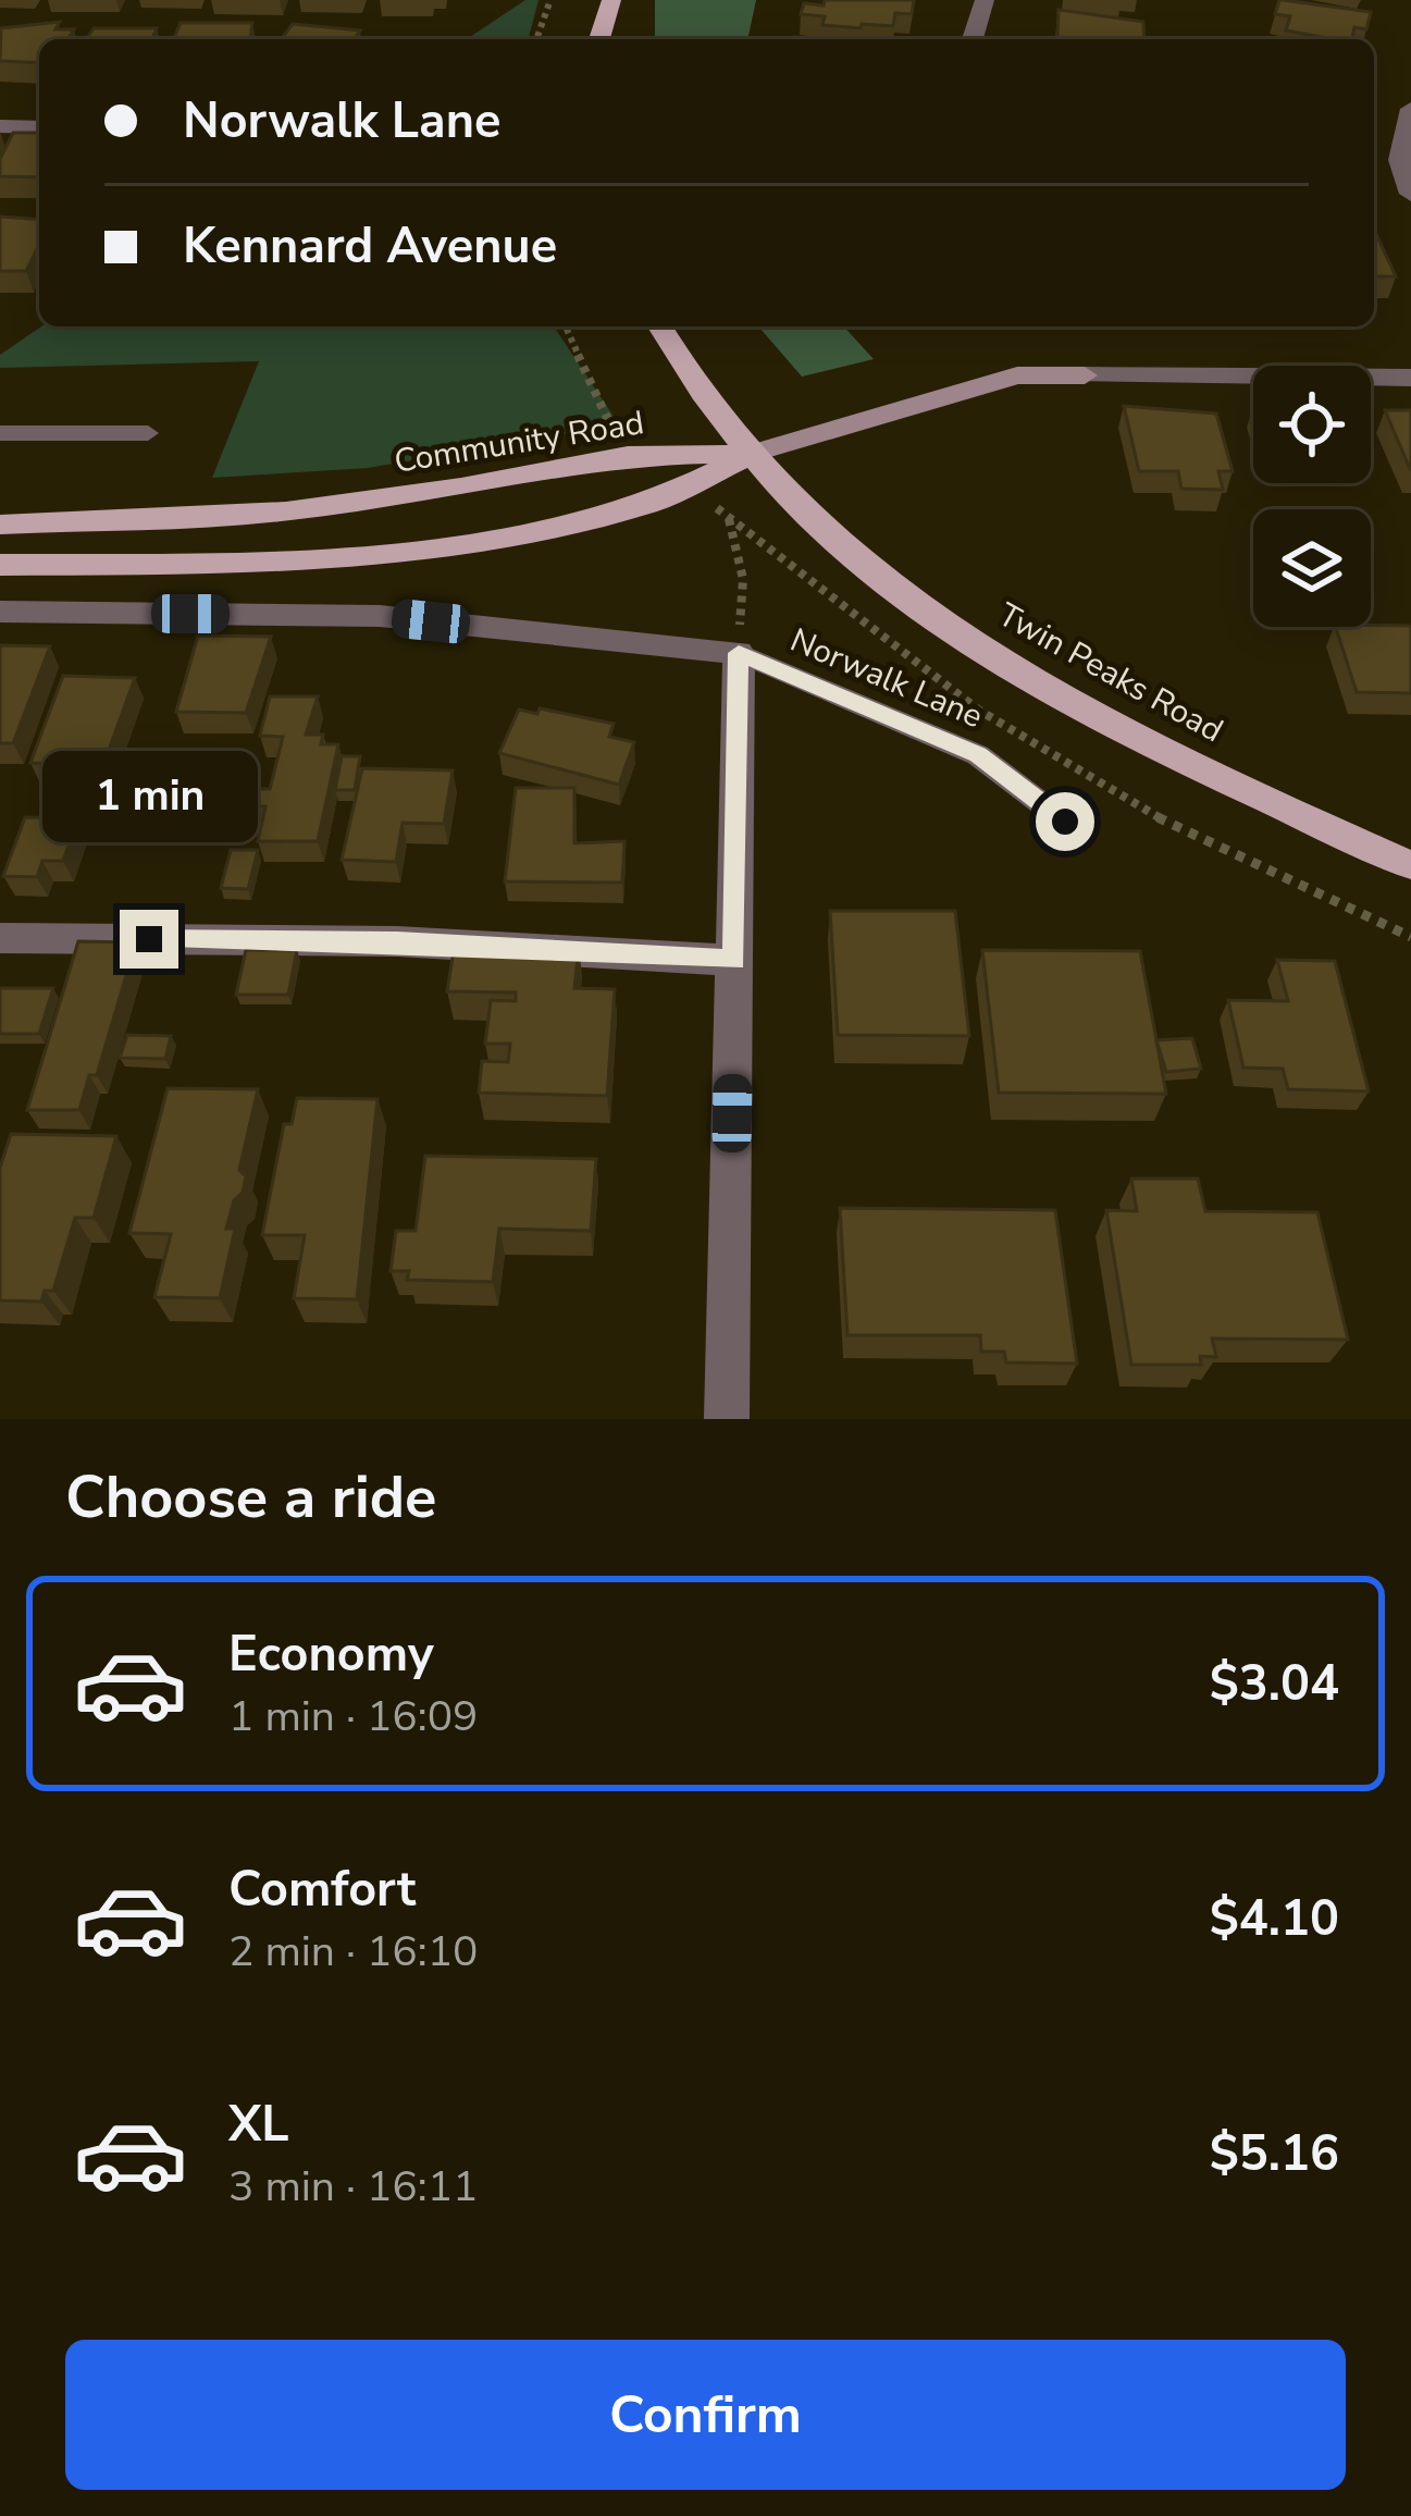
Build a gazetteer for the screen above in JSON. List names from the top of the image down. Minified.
{"streets":{"main road":["Community Road","Twin Peaks Road"],"lane":["Norwalk Lane"]},"crossings":[["Community Road","Twin Peaks Road"]],"page":{"banner":["Norwalk Lane","Kennard Avenue"],"bubble":"1 min","heading":"Choose a ride","list":[{"name":"Economy","note":"1 min · 16:09","value":"$3.04"},{"name":"Comfort","note":"2 min · 16:10","value":"$4.10"},{"name":"XL","note":"3 min · 16:11","value":"$5.16"}],"buttons":"Confirm"}}
